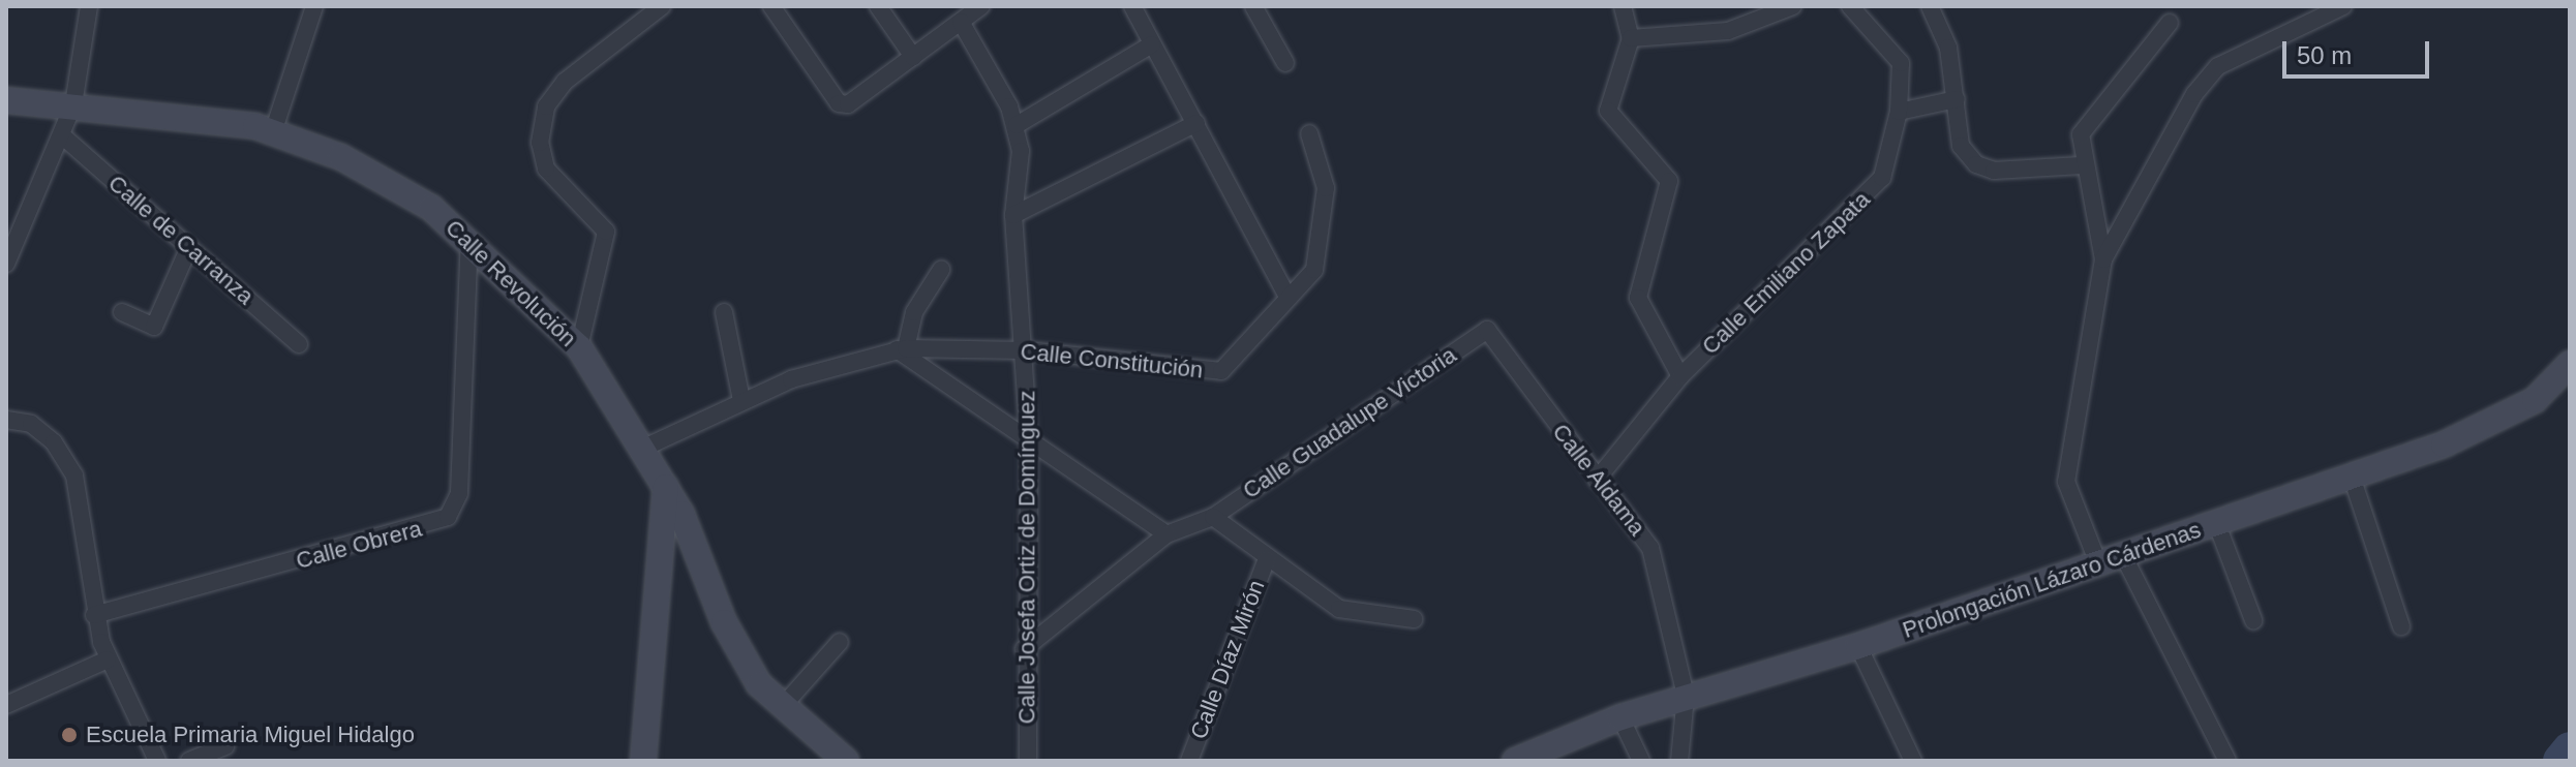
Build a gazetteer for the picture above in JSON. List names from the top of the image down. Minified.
{"streets":{"main road":["Calle Revolución","Prolongación Lázaro Cárdenas"],"street":["Calle de Carranza","Calle Emiliano Zapata","Calle Constitución","Calle Guadalupe Victoria","Calle Aldama","Calle Obrera","Calle Josefa Ortiz de Domínguez","Calle Díaz Mirón"]},"crossings":[["Calle Emiliano Zapata","Calle Aldama"],["Calle Revolución","Calle Constitución"],["Calle Revolución","Calle Obrera"],["Calle Constitución","Calle Josefa Ortiz de Domínguez"],["Calle Guadalupe Victoria","Calle Aldama"],["Calle Aldama","Prolongación Lázaro Cárdenas"]],"places":["Escuela Primaria Miguel Hidalgo"],"scale_bar":"50 m"}
